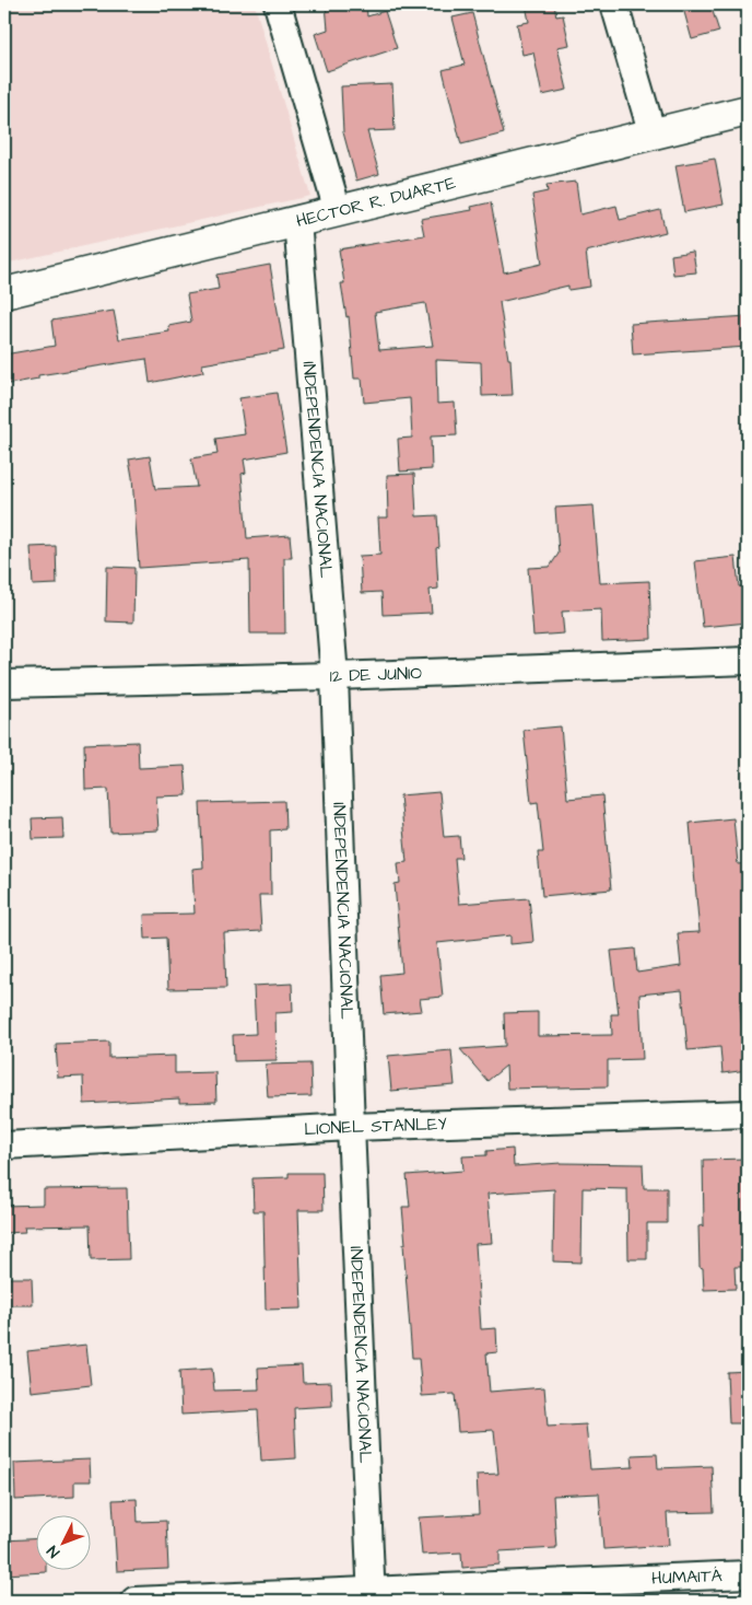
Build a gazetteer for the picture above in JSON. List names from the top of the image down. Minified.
{"streets":{"street":["HECTOR R. DUARTE","INDEPENDENCIA NACIONAL","12 DE JUNIO","LIONEL STANLEY","HUMAITÁ"]},"crossings":[["HECTOR R. DUARTE","INDEPENDENCIA NACIONAL"],["INDEPENDENCIA NACIONAL","12 DE JUNIO"],["INDEPENDENCIA NACIONAL","LIONEL STANLEY"],["INDEPENDENCIA NACIONAL","HUMAITÁ"]],"north":"bottom left"}
